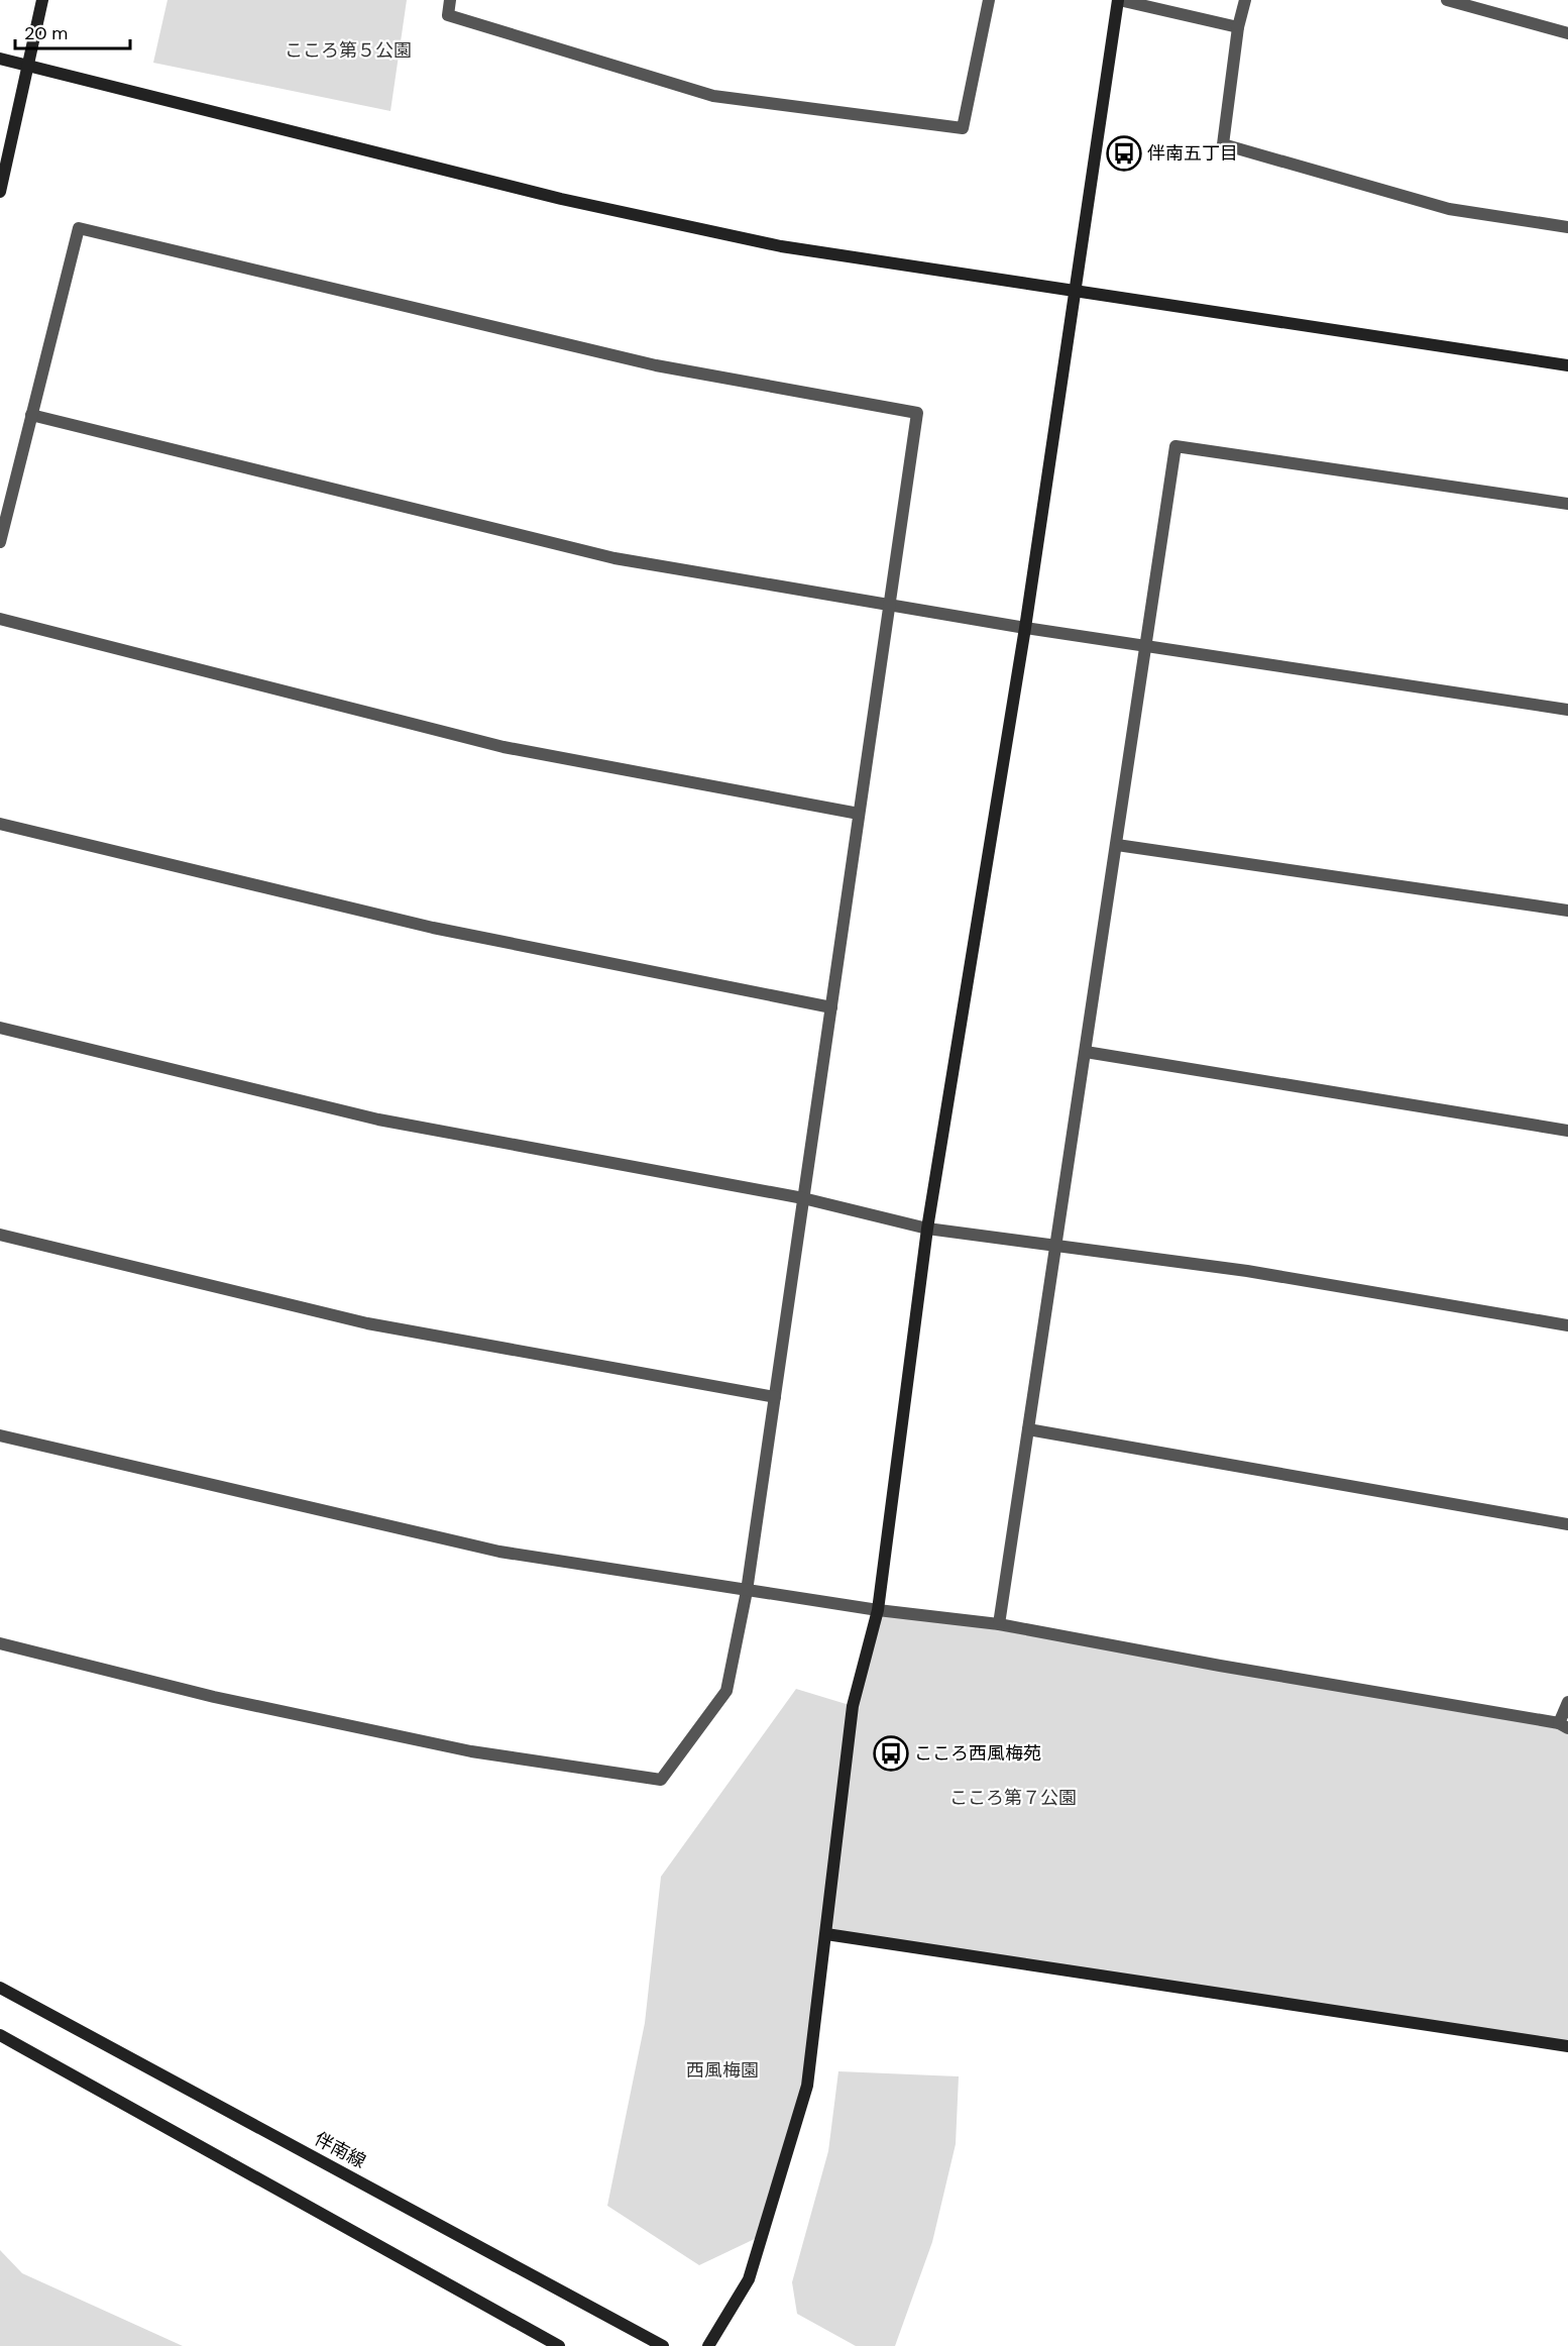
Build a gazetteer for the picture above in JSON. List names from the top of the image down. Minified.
{"streets":{"street":["伴南線"]},"parks":["こころ第５公園","こころ第７公園","西風梅園"],"places":{"bus stop":["伴南五丁目","こころ西風梅苑"]},"scale_bar":"20 m"}
